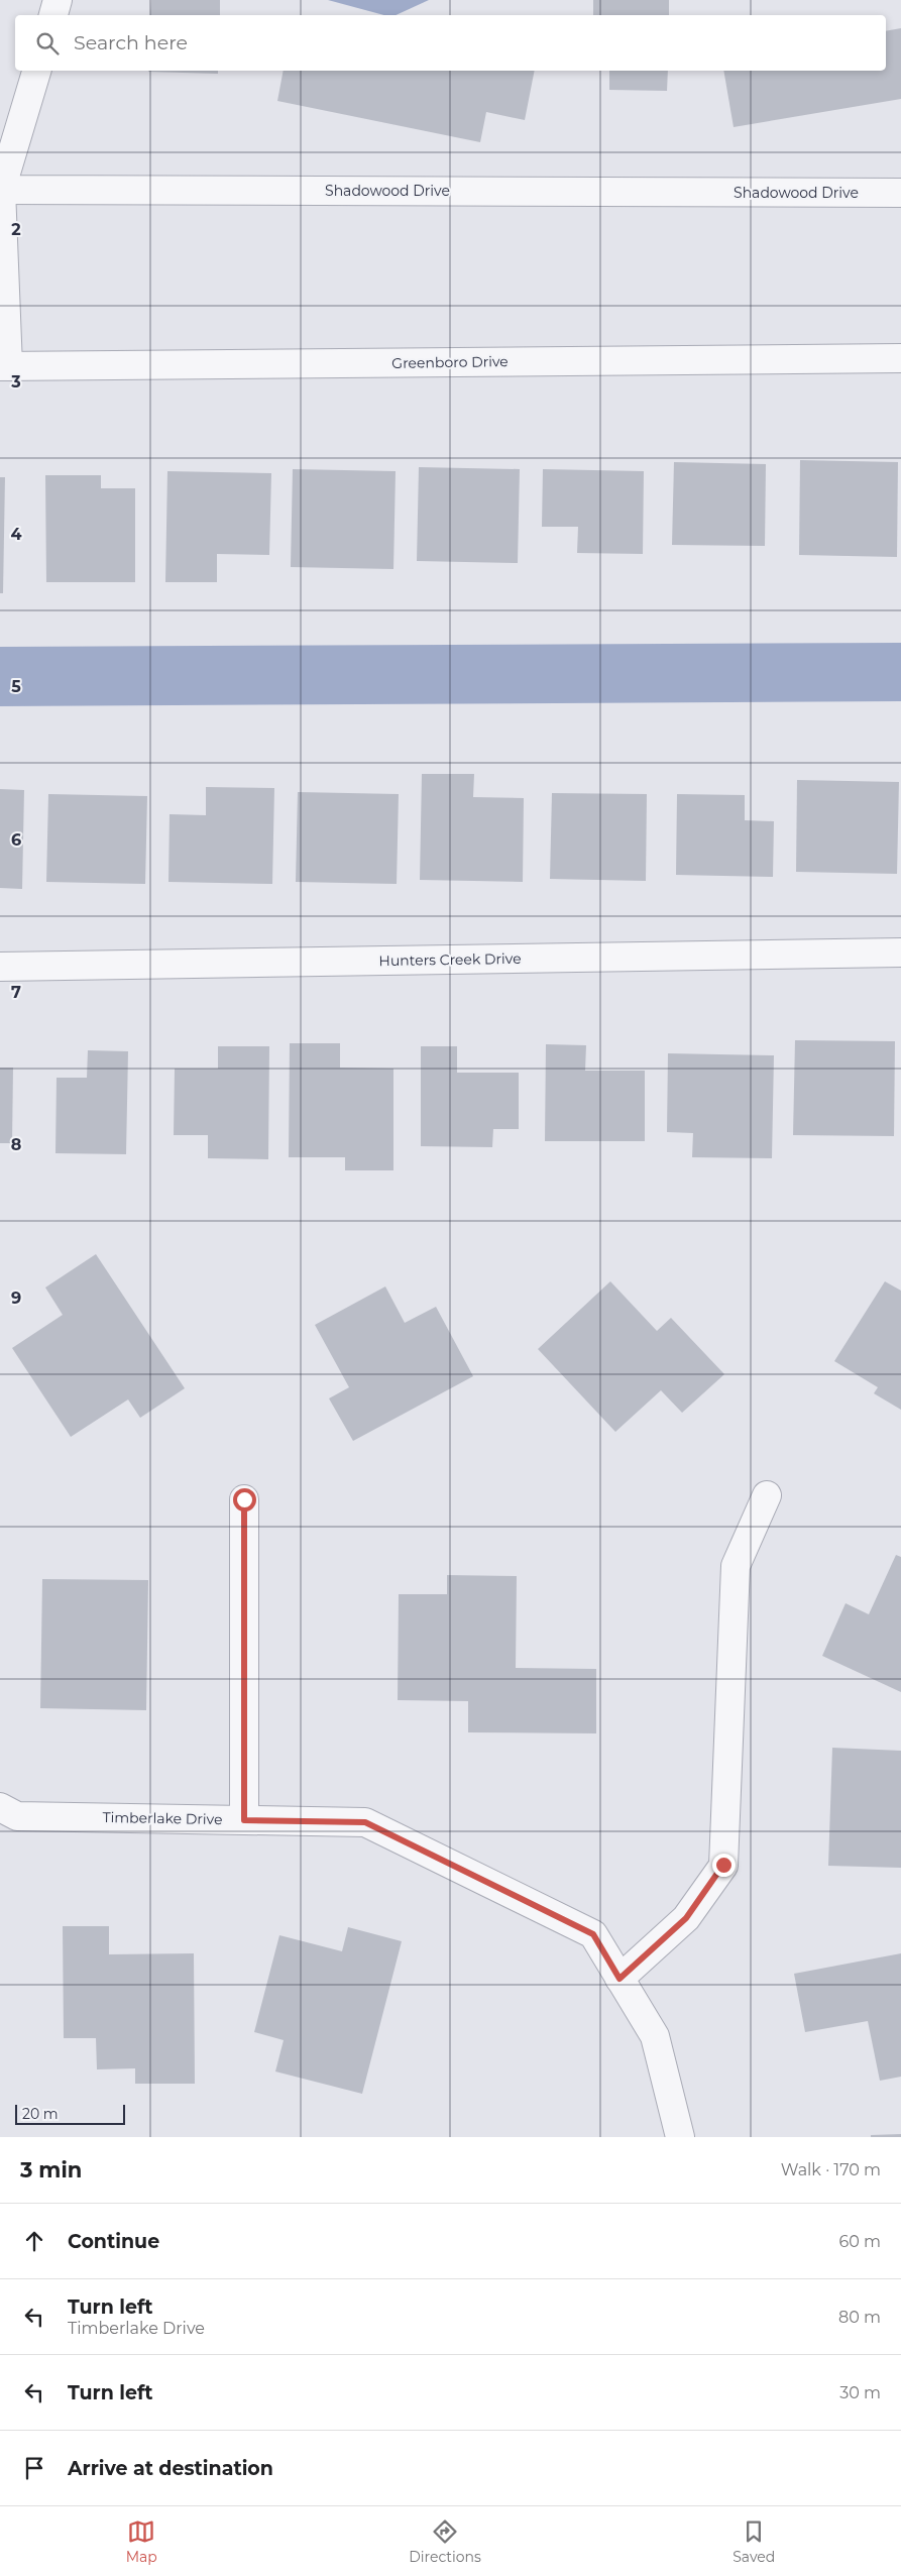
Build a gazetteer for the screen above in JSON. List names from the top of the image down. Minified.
{"streets":{"street":["Shadowood Drive","Greenboro Drive","Hunters Creek Drive","Timberlake Drive"]},"scale_bar":"20 m","page":{"search":"Search here","scale":"20 m","heading":["3 min","Walk · 170 m"],"list":[["Continue","60 m"],["Turn left","Timberlake Drive","80 m"],["Turn left","30 m"],"Arrive at destination"],"nav":["Map","Directions","Saved"]},"grid":{"rows":["2","3","4","5","6","7","8","9"]}}
